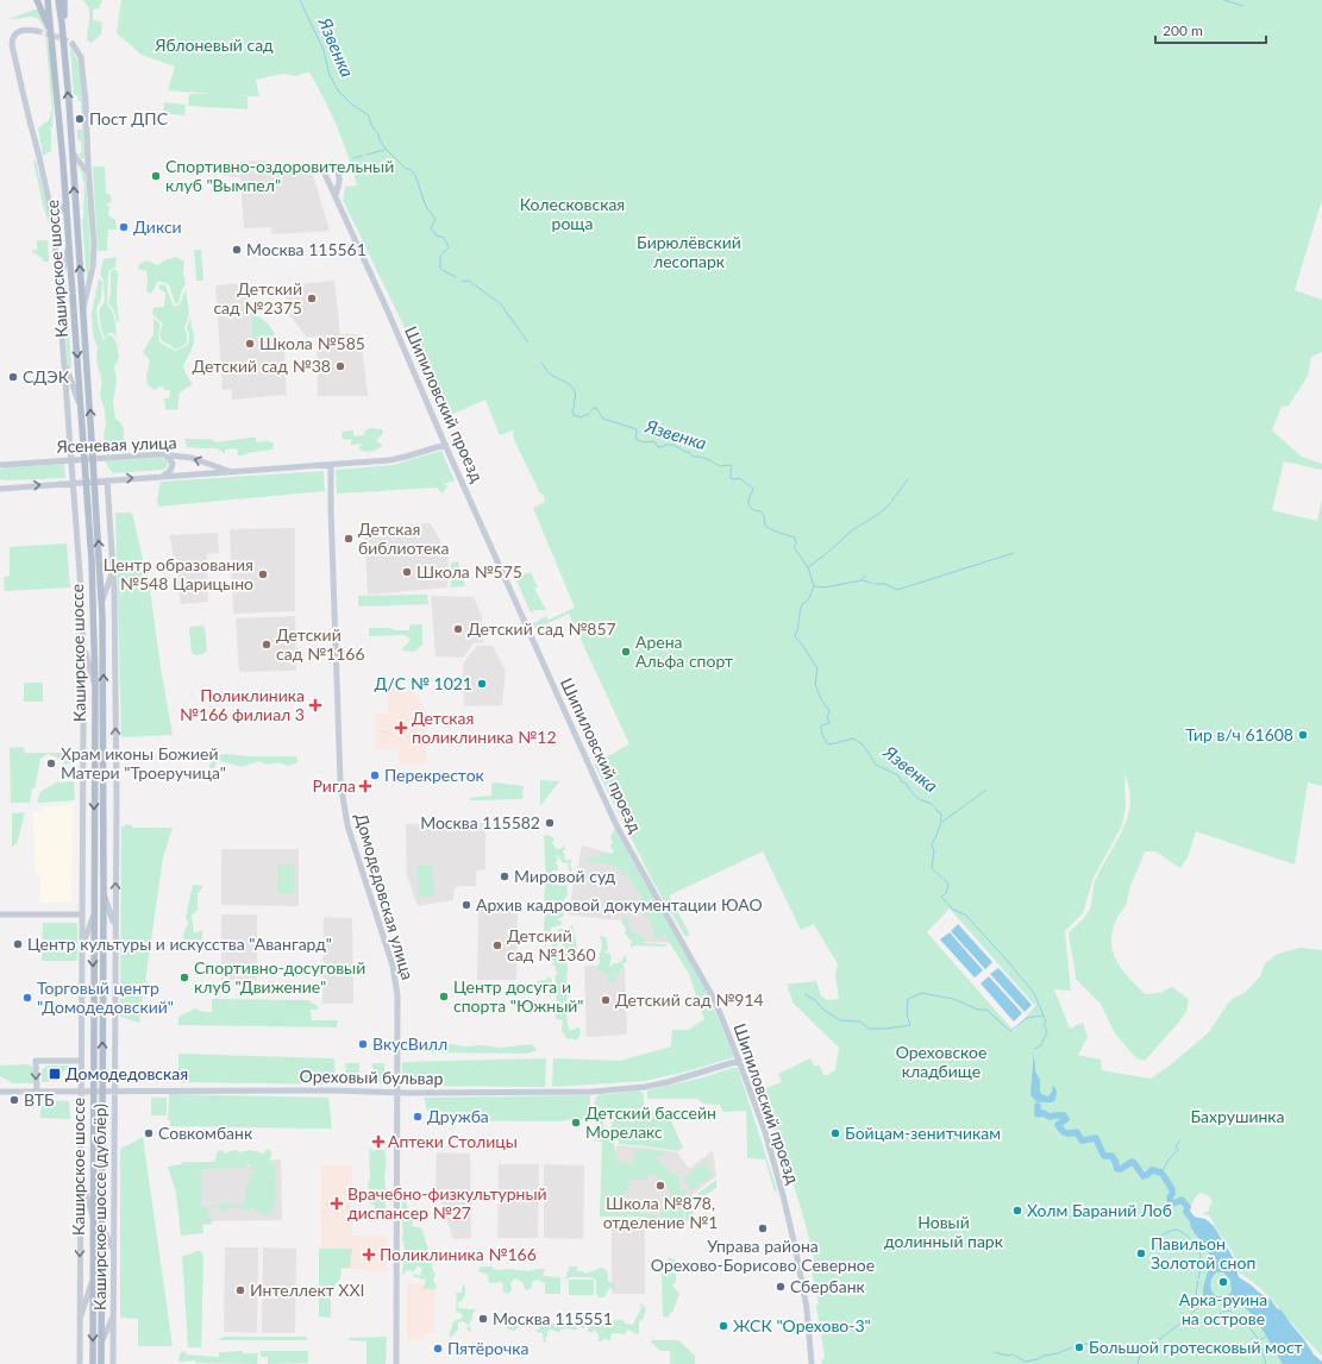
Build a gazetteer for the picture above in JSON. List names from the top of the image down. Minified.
{"streets":{"main road":["Каширское шоссе","Шипиловский проезд","Ясеневая улица","Домодедовская улица","Ореховый бульвар","Каширское шоссе (дублёр)"]},"crossings":[["Каширское шоссе","Ясеневая улица"],["Каширское шоссе","Ореховый бульвар"],["Шипиловский проезд","Ясеневая улица"],["Шипиловский проезд","Ореховый бульвар"],["Ясеневая улица","Домодедовская улица"],["Ясеневая улица","Каширское шоссе (дублёр)"],["Домодедовская улица","Ореховый бульвар"],["Ореховый бульвар","Каширское шоссе (дублёр)"]],"water":["Язвенка"],"parks":["Яблоневый сад","Колесковская роща","Бирюлёвский лесопарк","Ореховское кладбище","Бахрушинка","Новый долинный парк"],"places":{"other":["Пост ДПС","Спортивно-оздоровительный клуб \"Вымпел\"","Дикси","Москва 115561","Детский сад №2375","Школа №585","Детский сад №38","СДЭК","Детская библиотека","Школа №575","Центр образования №548 Царицыно","Детский сад №857","Детский сад №1166","Арена Альфа спорт","Д/C № 1021","Тир в/ч 61608","Храм иконы Божией Матери \"Троeручица\"","Перекресток","Москва 115582","Мировой суд","Архив кадровой документации ЮАО","Центр культуры и искусства \"Авангард\"","Детский сад №1360","Спортивно-досуговый клуб \"Движение\"","Центр досуга и спорта \"Южный\"","Торговый центр \"Домодедовский\"","Детский сад №914","ВкусВилл","ВТБ","Дружба","Детский бассейн Морелакс","Совкомбанк","Бойцам-зенитчикам","Школа №878, отделение №1","Холм Бараний Лоб","Управа района Орехово-Борисово Северное","Павильон Золотой сноп","Арка-руина на острове","Сбербанк","Интеллект XXI","Москва 115551","ЖСК \"Орехово-3\"","Большой гротесковый мост","Пятёрочка"],"health":["Поликлиника №166 филиал 3","Детская поликлиника №12","Ригла","Аптеки Столицы","Врачебно-физкультурный диспансер №27","Поликлиника №166"],"transit":["Домодедовская"]},"scale_bar":"200 m"}
